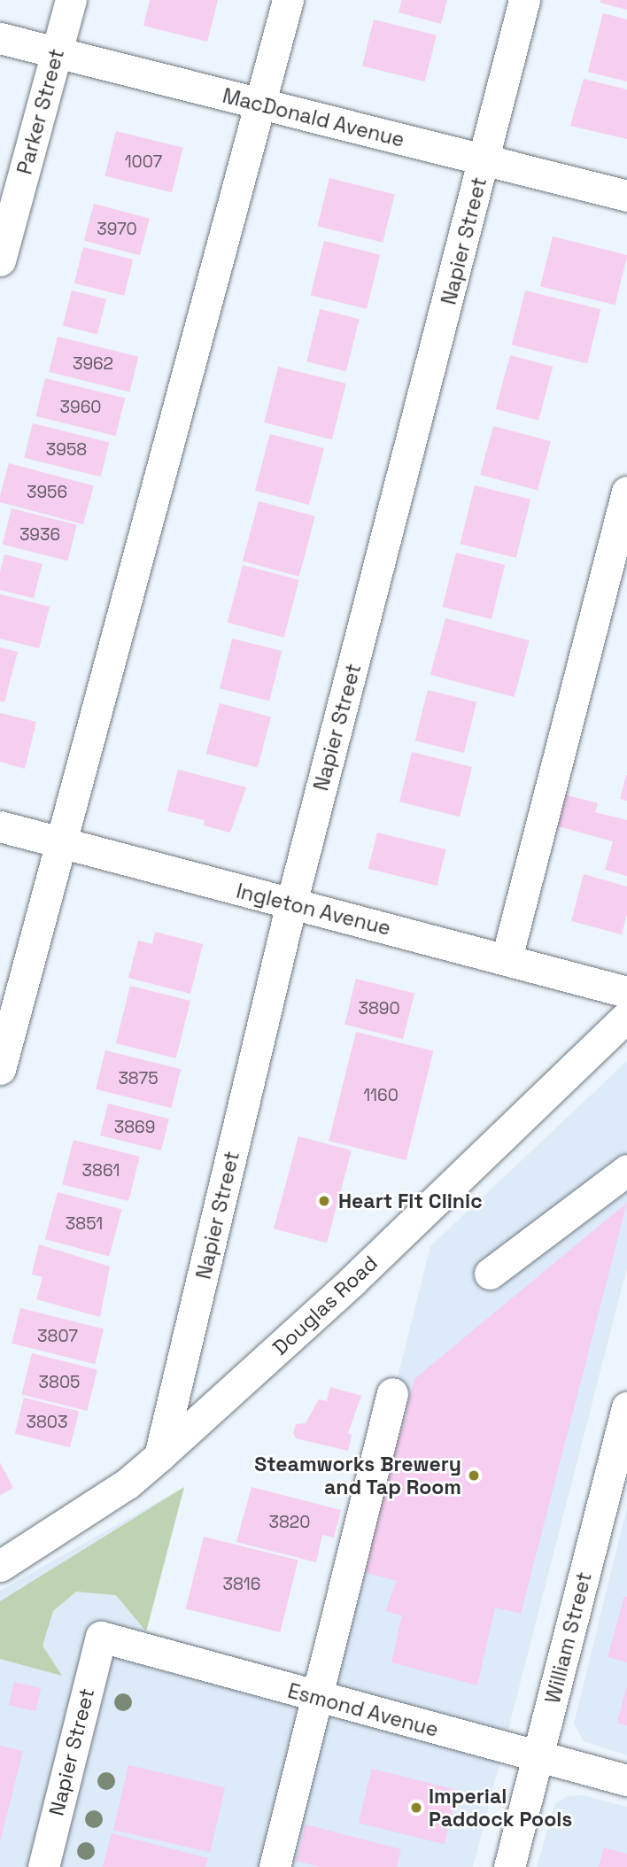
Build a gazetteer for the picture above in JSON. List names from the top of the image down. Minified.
{"streets":{"street":["Parker Street","MacDonald Avenue","Napier Street","Ingleton Avenue","Douglas Road","William Street","Esmond Avenue"]},"crossings":[["Parker Street","MacDonald Avenue"],["MacDonald Avenue","Napier Street"],["Napier Street","Ingleton Avenue"],["Napier Street","Douglas Road"],["Napier Street","Esmond Avenue"],["William Street","Esmond Avenue"]],"places":["Heart Fit Clinic","Steamworks Brewery and Tap Room","Imperial Paddock Pools"],"house_numbers":["1007","3970","3962","3960","3958","3956","3936","3890","3875","1160","3869","3861","3851","3807","3805","3803","3820","3816"]}
